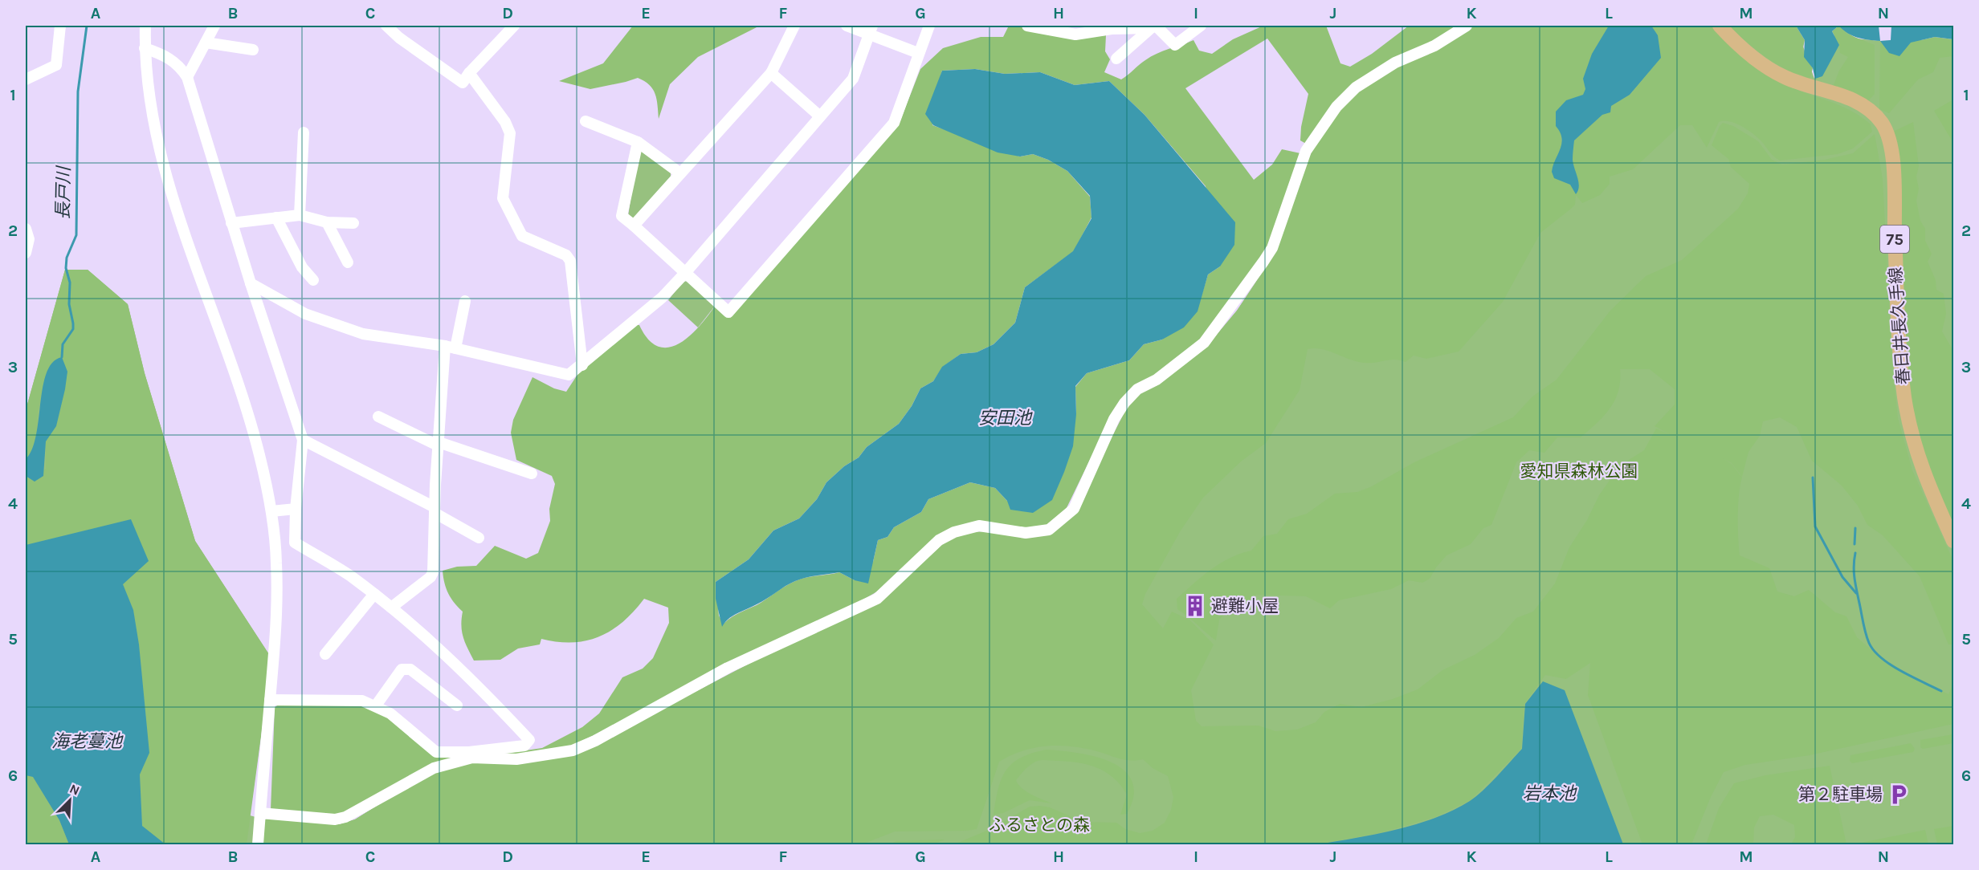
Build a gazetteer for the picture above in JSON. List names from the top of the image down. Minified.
{"streets":{"main road":["75","春日井長久手線"]},"water":["長戸川","安田池","海老蔓池","岩本池"],"parks":["愛知県森林公園","ふるさとの森"],"places":{"building":["避難小屋"],"parking":["第２駐車場"]},"north":"top right","grid":{"columns":["A","B","C","D","E","F","G","H","I","J","K","L","M","N"],"rows":["1","2","3","4","5","6"]}}
